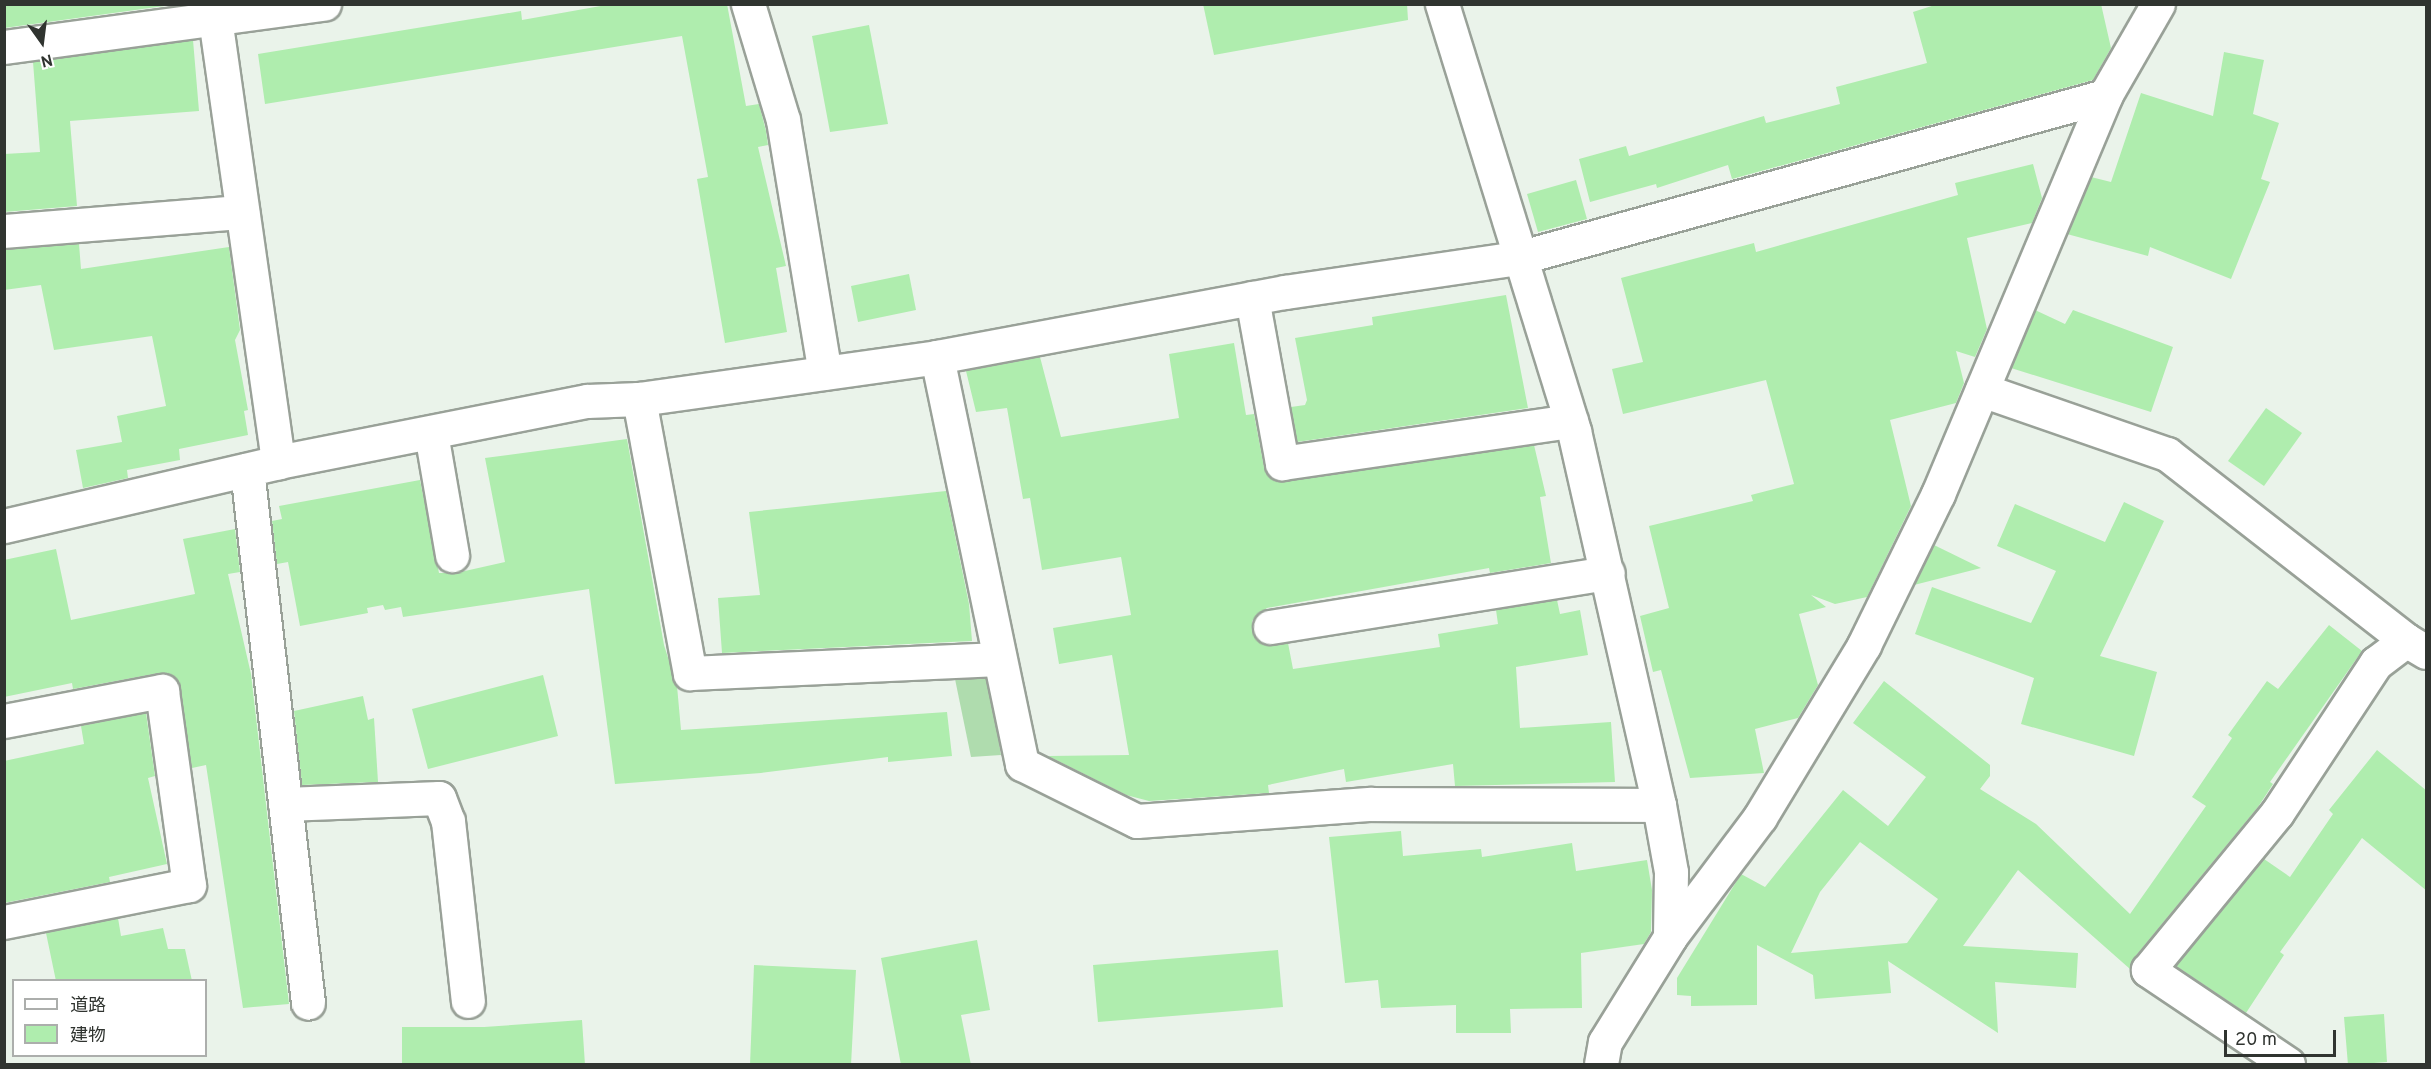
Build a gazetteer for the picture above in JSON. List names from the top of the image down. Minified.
{"legend":["道路","建物"],"scale_bar":"20 m","north":"bottom"}
